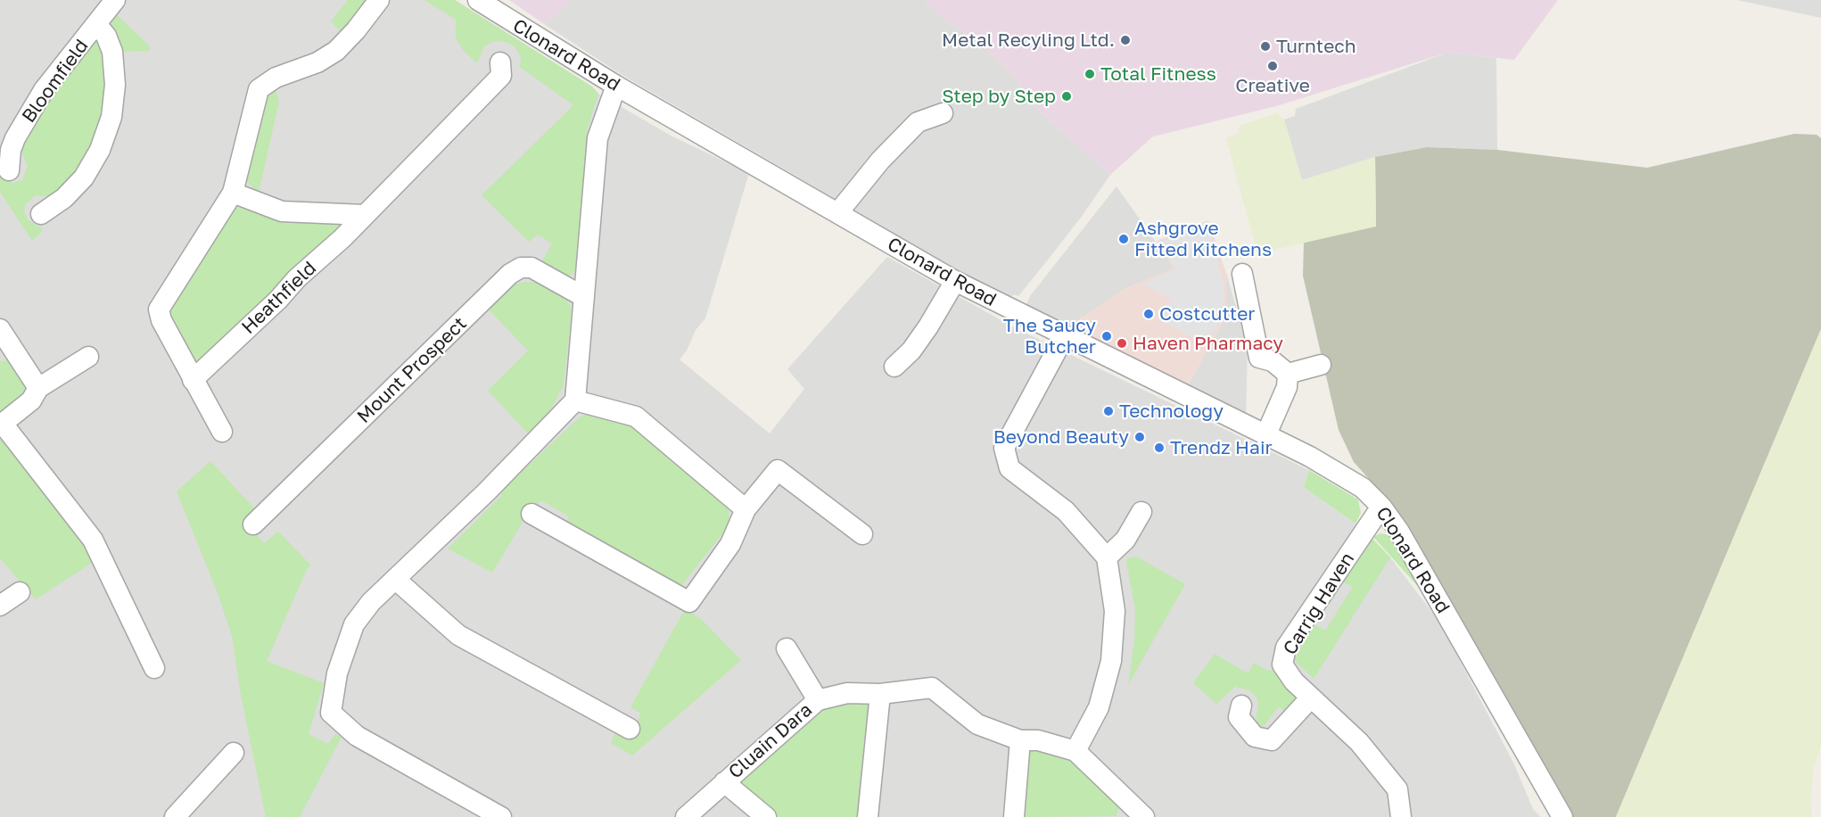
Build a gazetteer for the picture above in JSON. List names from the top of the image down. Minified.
{"streets":{"street":["Clonard Road","Bloomfield","Heathfield","Mount Prospect","Carrig Haven","Cluain Dara"]},"crossings":[["Clonard Road","Carrig Haven"]],"places":["Metal Recyling Ltd.","Turntech","Creative","Total Fitness","Step by Step","Ashgrove Fitted Kitchens","Costcutter","The Saucy Butcher","Haven Pharmacy","Technology","Beyond Beauty","Trendz Hair"]}
